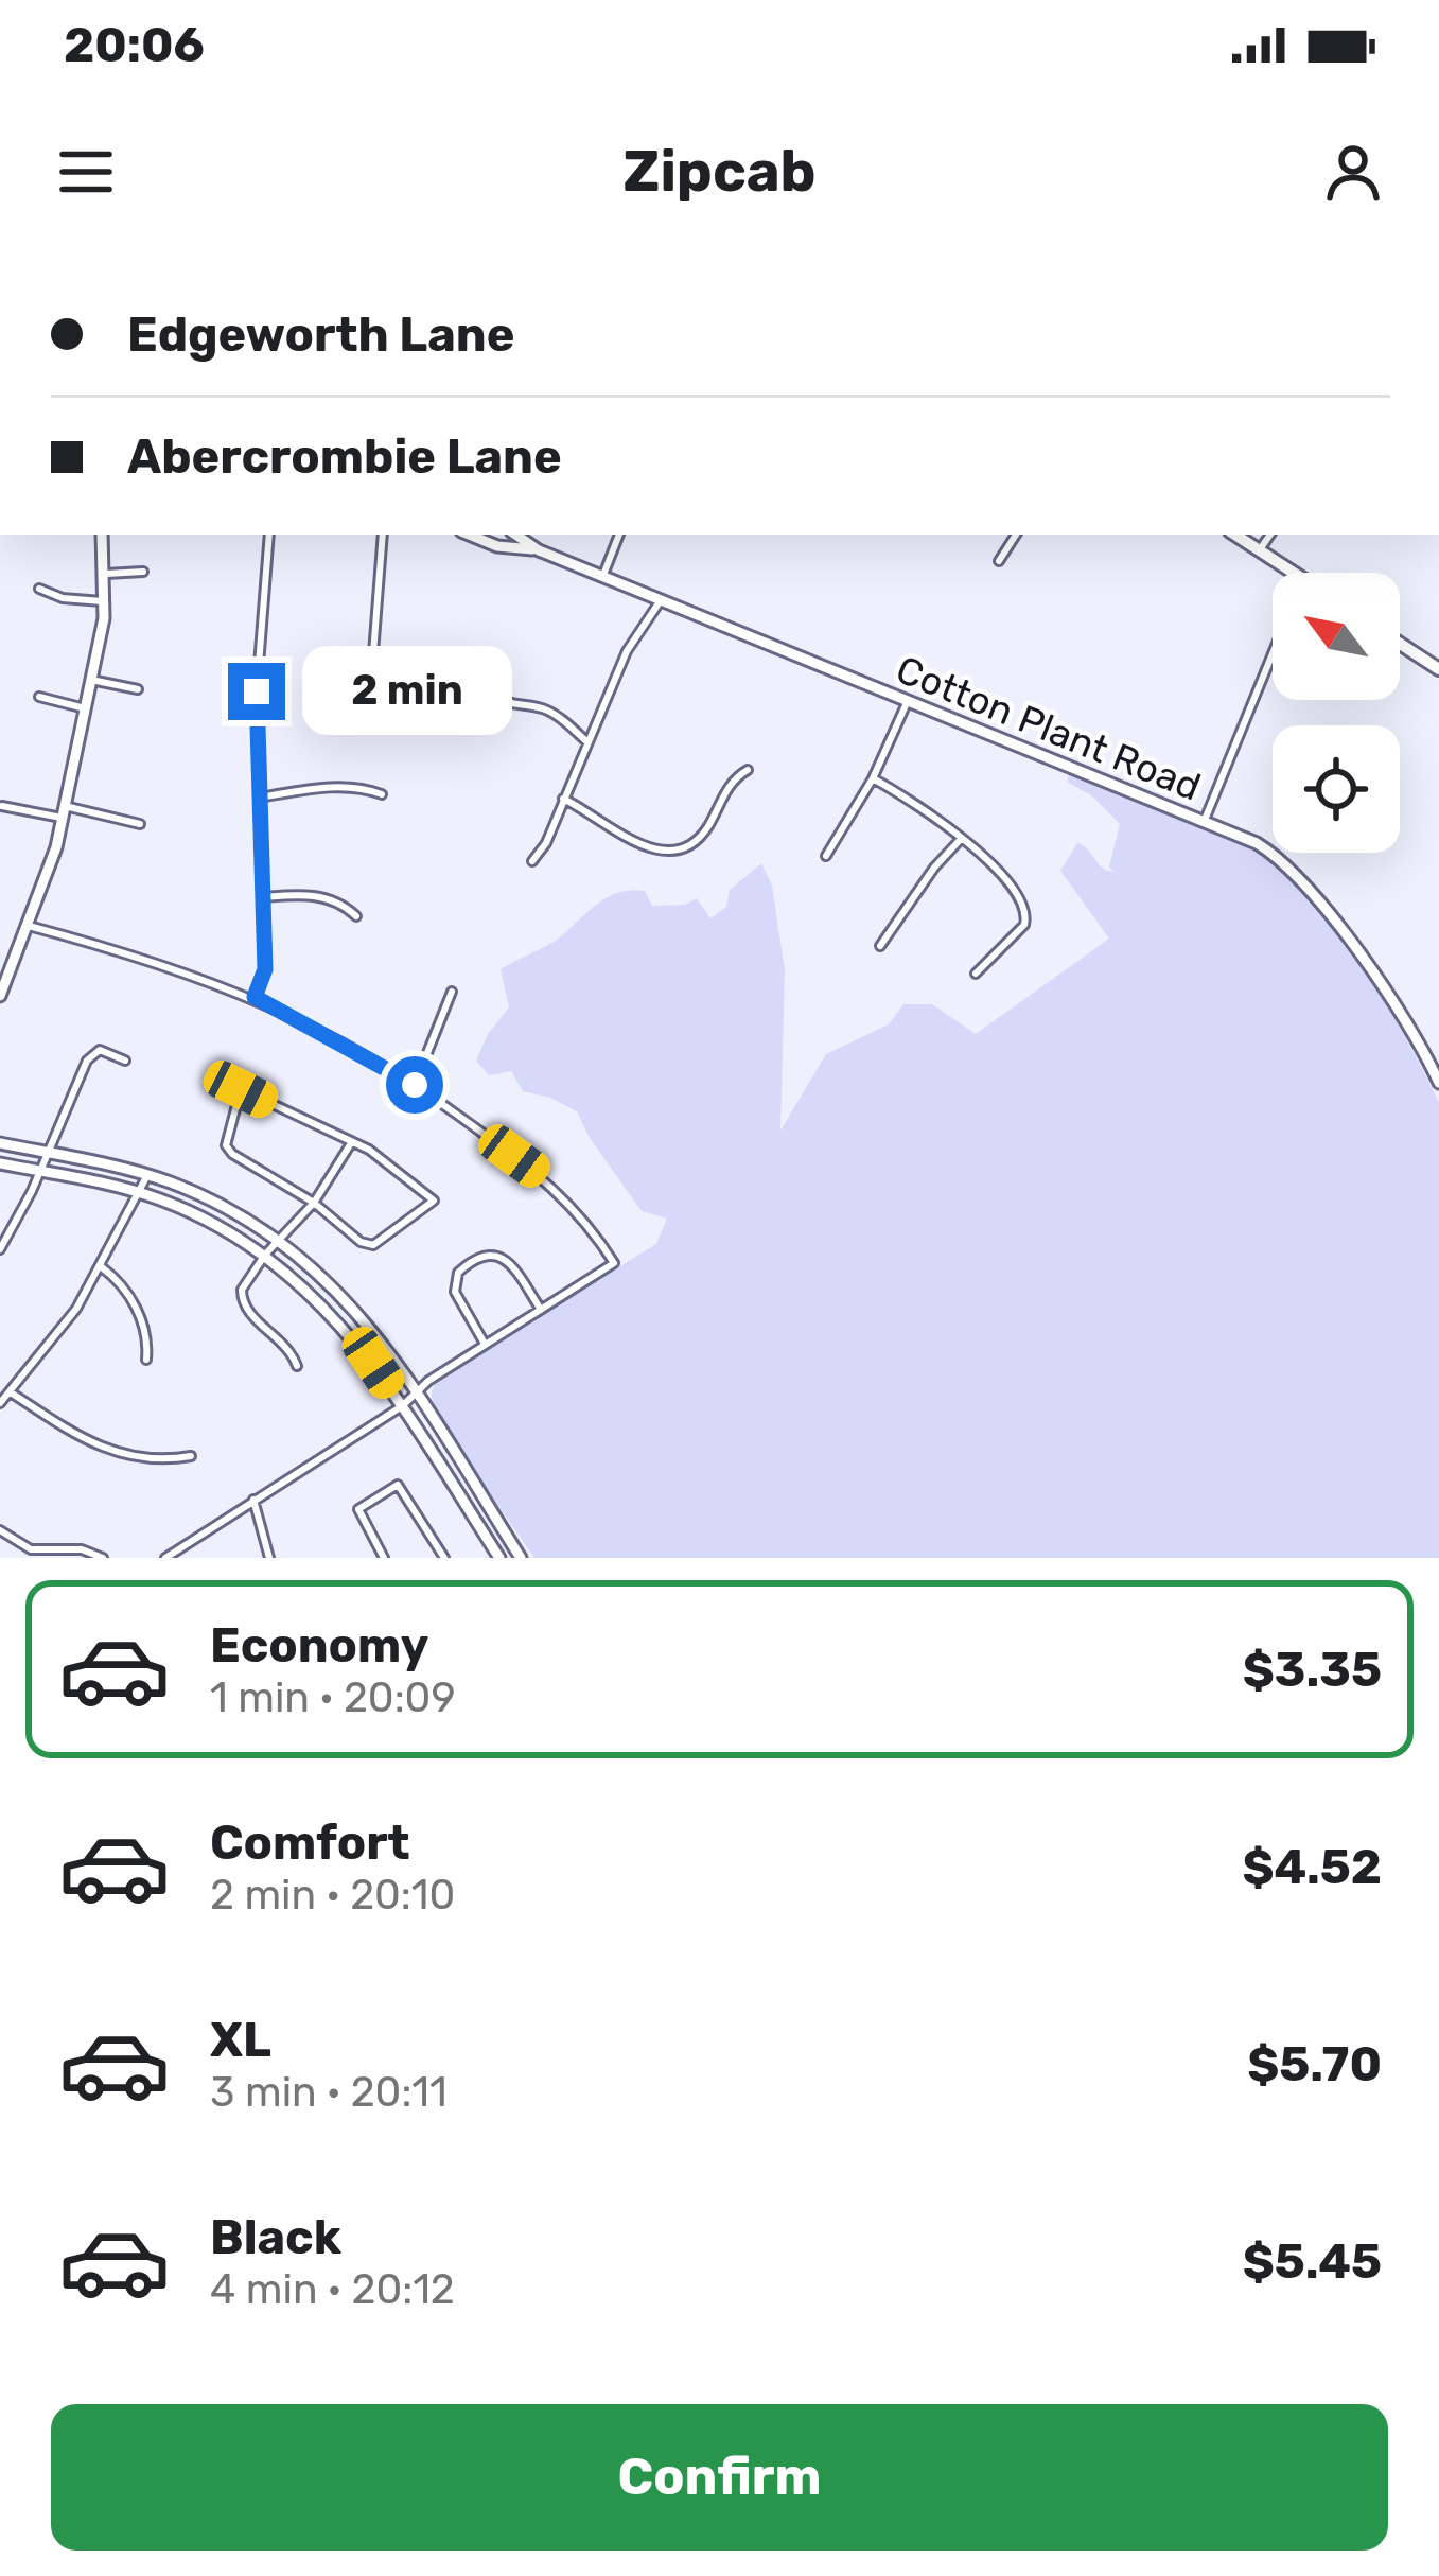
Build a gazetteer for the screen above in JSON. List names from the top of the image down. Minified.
{"streets":{"street":["Cotton Plant Road"]},"north":"top left","page":{"status":"20:06","header":"Zipcab","banner":["Edgeworth Lane","Abercrombie Lane"],"bubble":"2 min","list":[{"name":"Economy","note":"1 min · 20:09","value":"$3.35"},{"name":"Comfort","note":"2 min · 20:10","value":"$4.52"},{"name":"XL","note":"3 min · 20:11","value":"$5.70"},{"name":"Black","note":"4 min · 20:12","value":"$5.45"}],"buttons":"Confirm"}}
